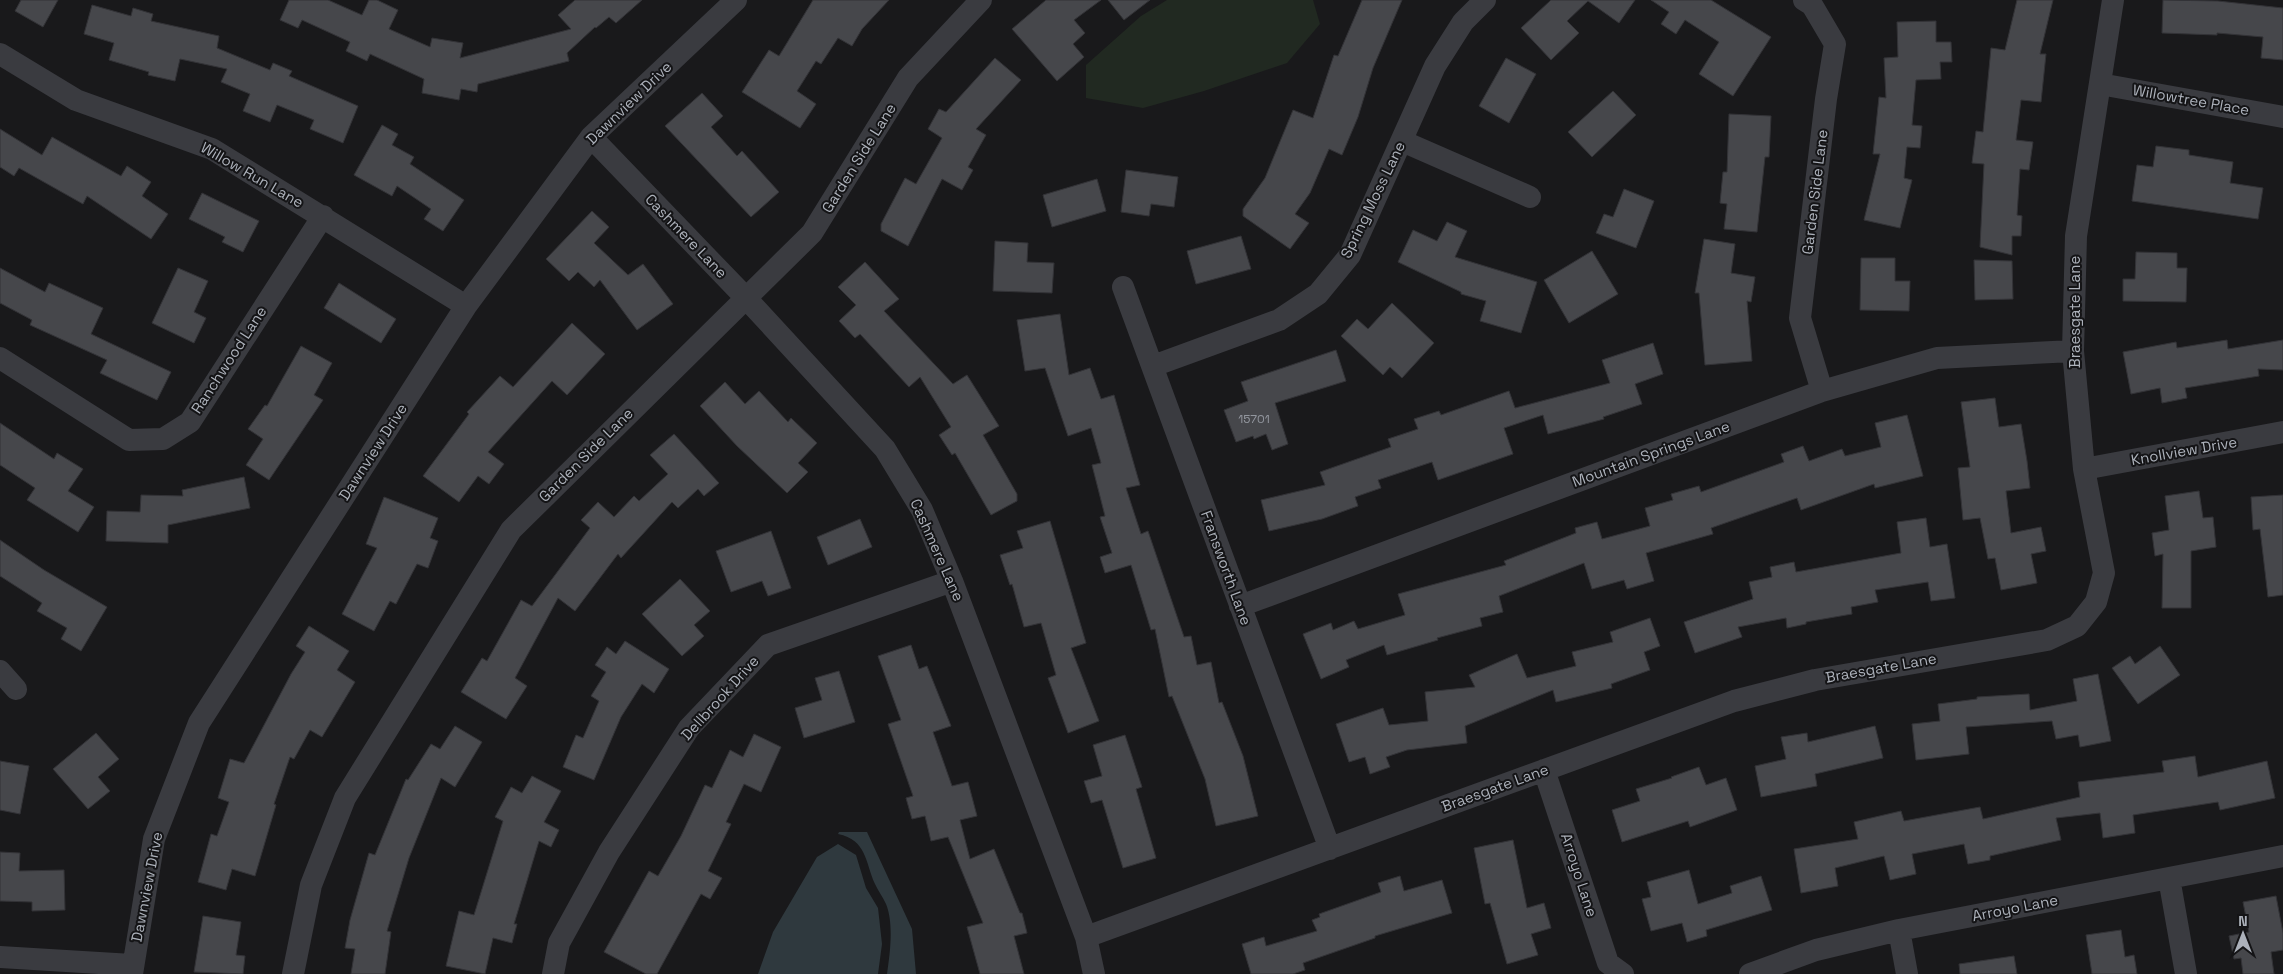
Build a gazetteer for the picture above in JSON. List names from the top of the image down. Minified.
{"streets":{"street":["Willowtree Place","Dawnview Drive","Garden Side Lane","Willow Run Lane","Spring Moss Lane","Cashmere Lane","Braesgate Lane","Ranchwood Lane","Knollview Drive","Mountain Springs Lane","Fransworth Lane","Dellbrook Drive","Arroyo Lane"]},"crossings":[["Willowtree Place","Braesgate Lane"],["Dawnview Drive","Willow Run Lane"],["Dawnview Drive","Cashmere Lane"],["Garden Side Lane","Cashmere Lane"],["Garden Side Lane","Mountain Springs Lane"],["Willow Run Lane","Ranchwood Lane"],["Spring Moss Lane","Fransworth Lane"],["Cashmere Lane","Braesgate Lane"],["Cashmere Lane","Dellbrook Drive"],["Braesgate Lane","Knollview Drive"],["Braesgate Lane","Mountain Springs Lane"],["Braesgate Lane","Fransworth Lane"],["Braesgate Lane","Arroyo Lane"],["Mountain Springs Lane","Fransworth Lane"]],"house_numbers":["15701"],"north":"top"}
